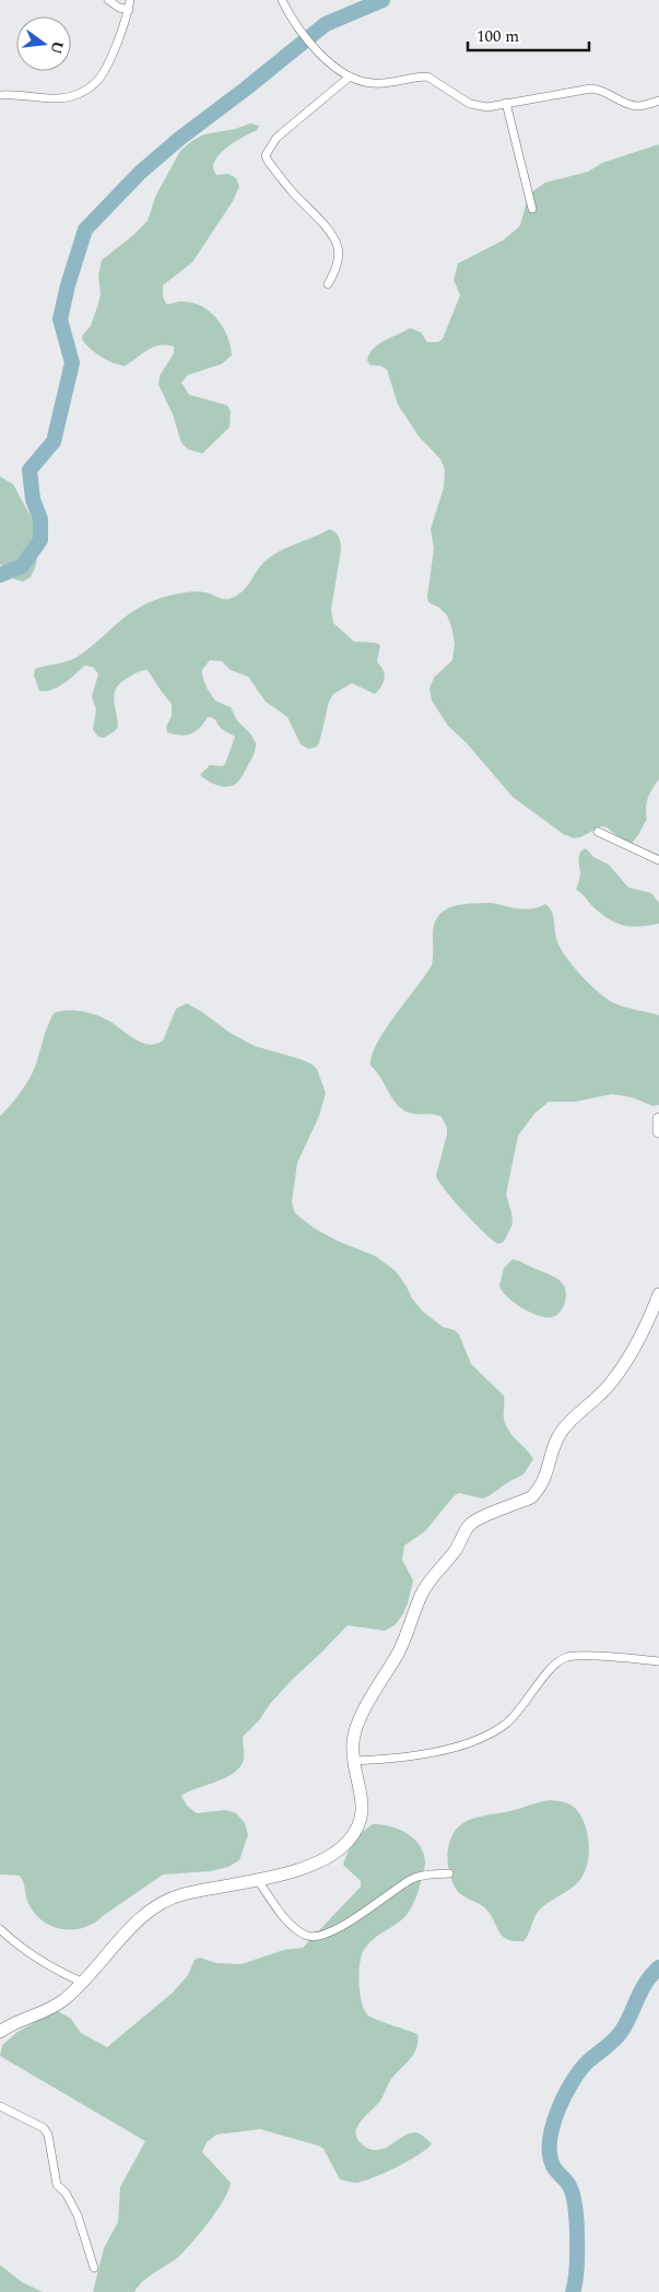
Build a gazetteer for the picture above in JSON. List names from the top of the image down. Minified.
{"scale_bar":"100 m","north":"right"}
